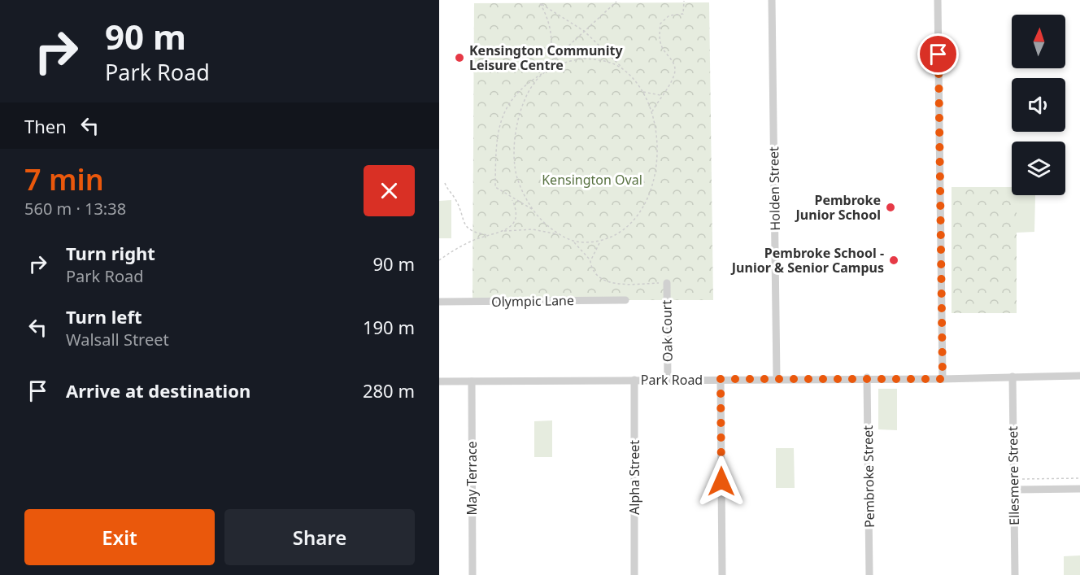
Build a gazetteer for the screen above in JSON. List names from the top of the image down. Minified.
{"streets":{"street":["Holden Street","Olympic Lane","Oak Court","Park Road","Ellesmere Street","Pembroke Street","Alpha Street","May Terrace"]},"crossings":[["Holden Street","Park Road"],["Oak Court","Park Road"],["Park Road","Ellesmere Street"],["Park Road","Pembroke Street"],["Park Road","Alpha Street"],["Park Road","May Terrace"]],"parks":["Kensington Oval"],"places":["Kensington Community Leisure Centre","Pembroke Junior School","Pembroke School - Junior & Senior Campus"],"north":"top","page":{"turn":["90 m","Park Road"],"then":"Then","heading":["7 min","560 m · 13:38"],"list":[{"name":"Turn right","note":"Park Road","value":"90 m"},{"name":"Turn left","note":"Walsall Street","value":"190 m"},{"name":"Arrive at destination","value":"280 m"}],"buttons":["Exit","Share"]}}
